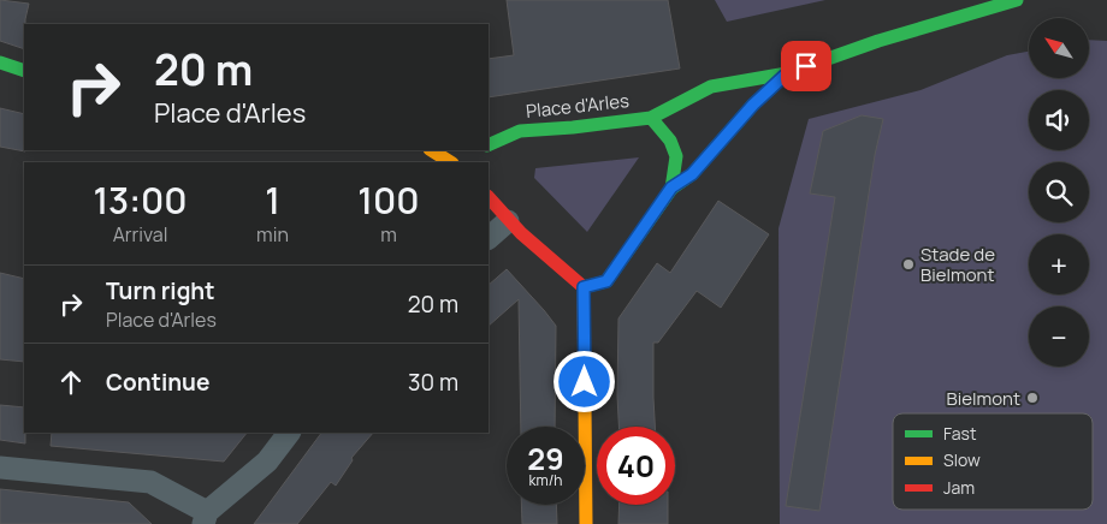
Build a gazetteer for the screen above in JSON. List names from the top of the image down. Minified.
{"streets":{"street":["Place d'Arles"]},"places":["Stade de Bielmont","Bielmont"],"legend":["Fast","Slow","Jam"],"north":"top left","page":{"map_buttons":["+","−"],"turn":["20 m","Place d'Arles"],"eta":["13:00","Arrival","1","min","100","m"],"list":[{"name":"Turn right","note":"Place d'Arles","value":"20 m"},{"name":"Continue","value":"30 m"}],"speed":"29 km/h","limit":"40"}}
